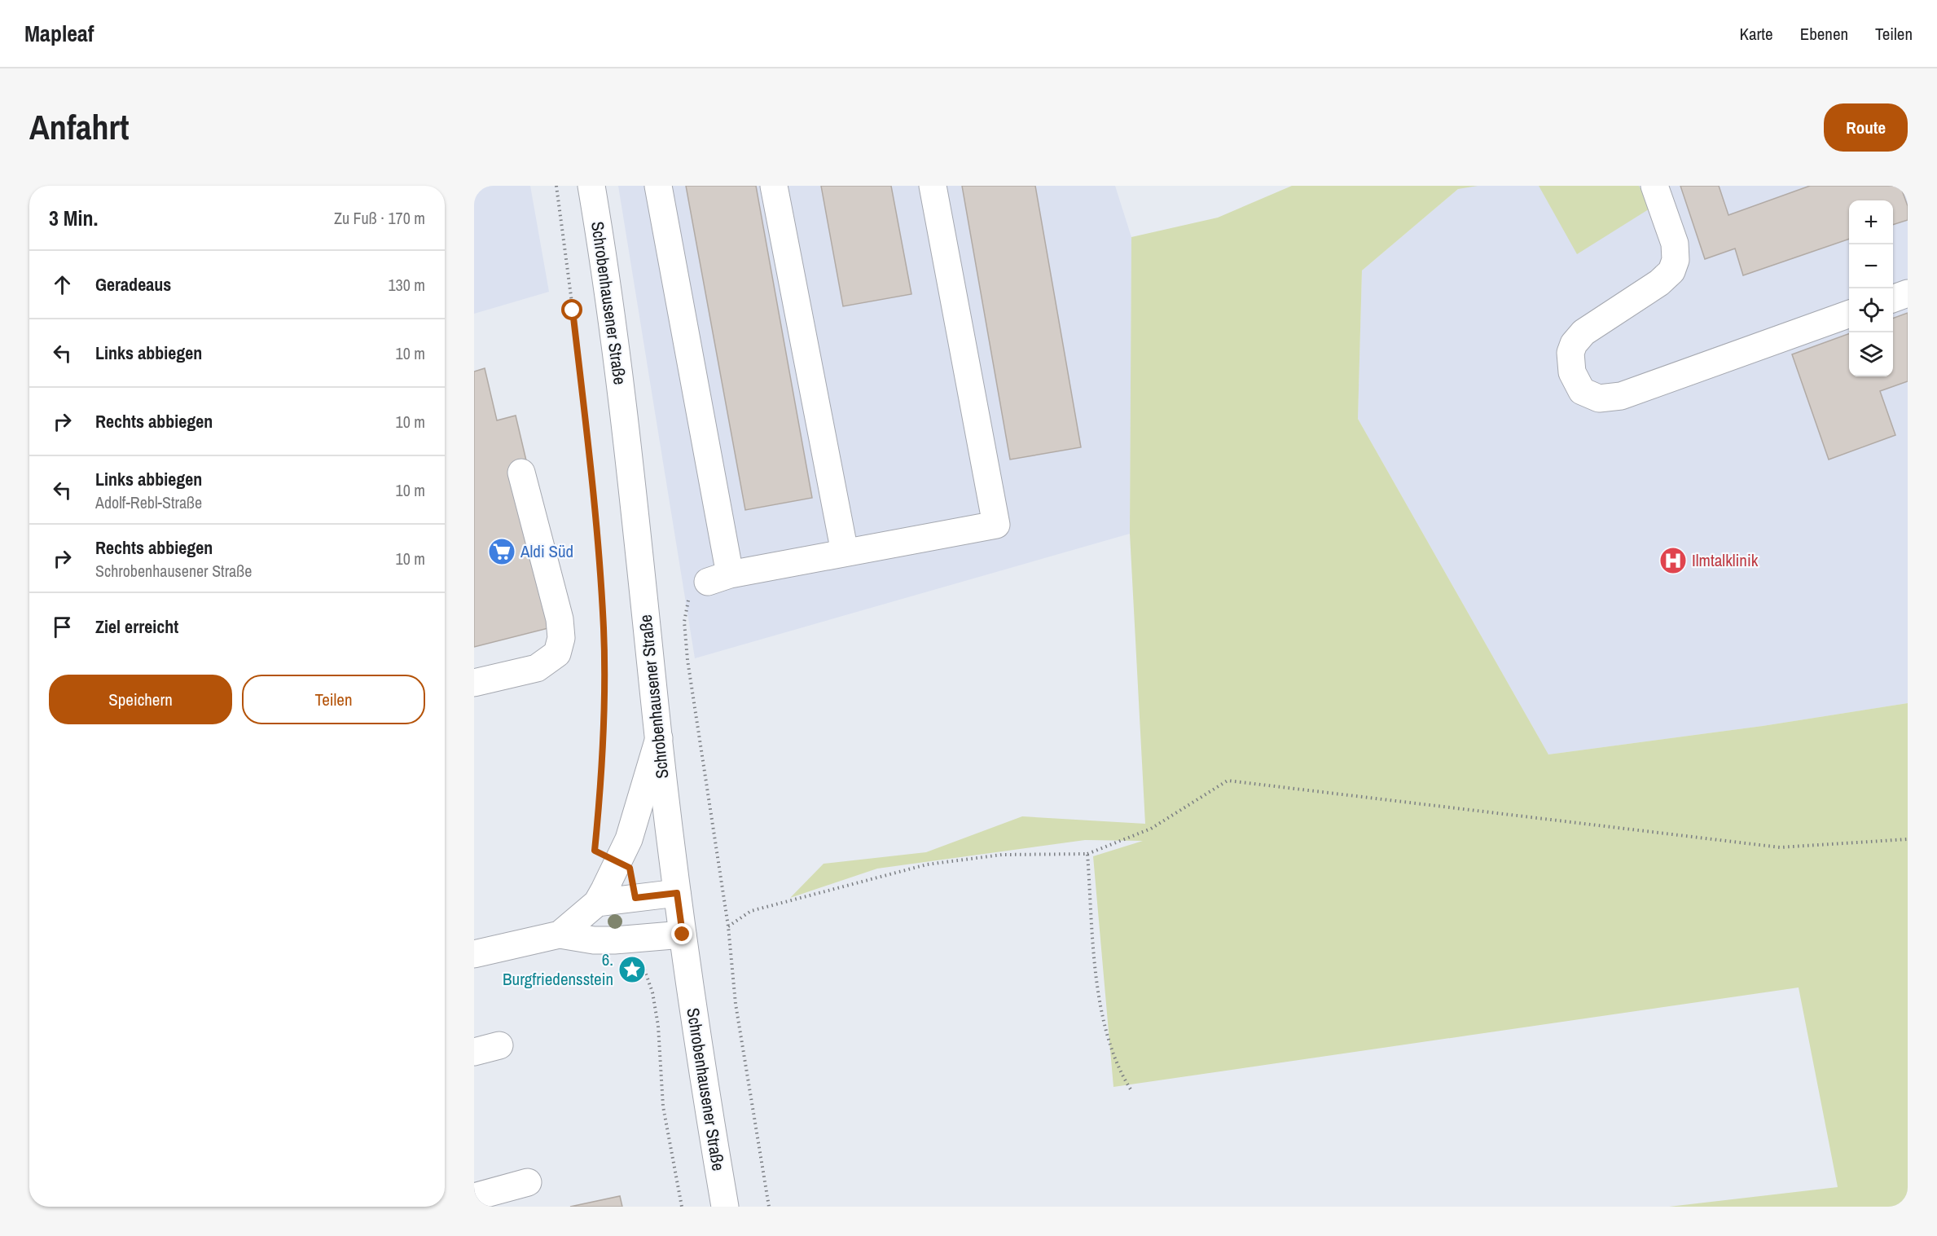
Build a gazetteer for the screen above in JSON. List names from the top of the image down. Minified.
{"streets":{"main road":["Schrobenhausener Straße"]},"places":{"supermarket":["Aldi Süd"],"hospital":["Ilmtalklinik"],"place":["6. Burgfriedensstein"]},"page":{"header":"Mapleaf","nav":["Karte","Ebenen","Teilen"],"buttons":["Route",["Speichern","Teilen"]],"title":"Anfahrt","heading":["3 Min.","Zu Fuß · 170 m"],"map_buttons":["+","−"],"list":[["Geradeaus","130 m"],["Links abbiegen","10 m"],["Rechts abbiegen","10 m"],["Links abbiegen","Adolf-Rebl-Straße","10 m"],["Rechts abbiegen","Schrobenhausener Straße","10 m"],"Ziel erreicht"]}}
